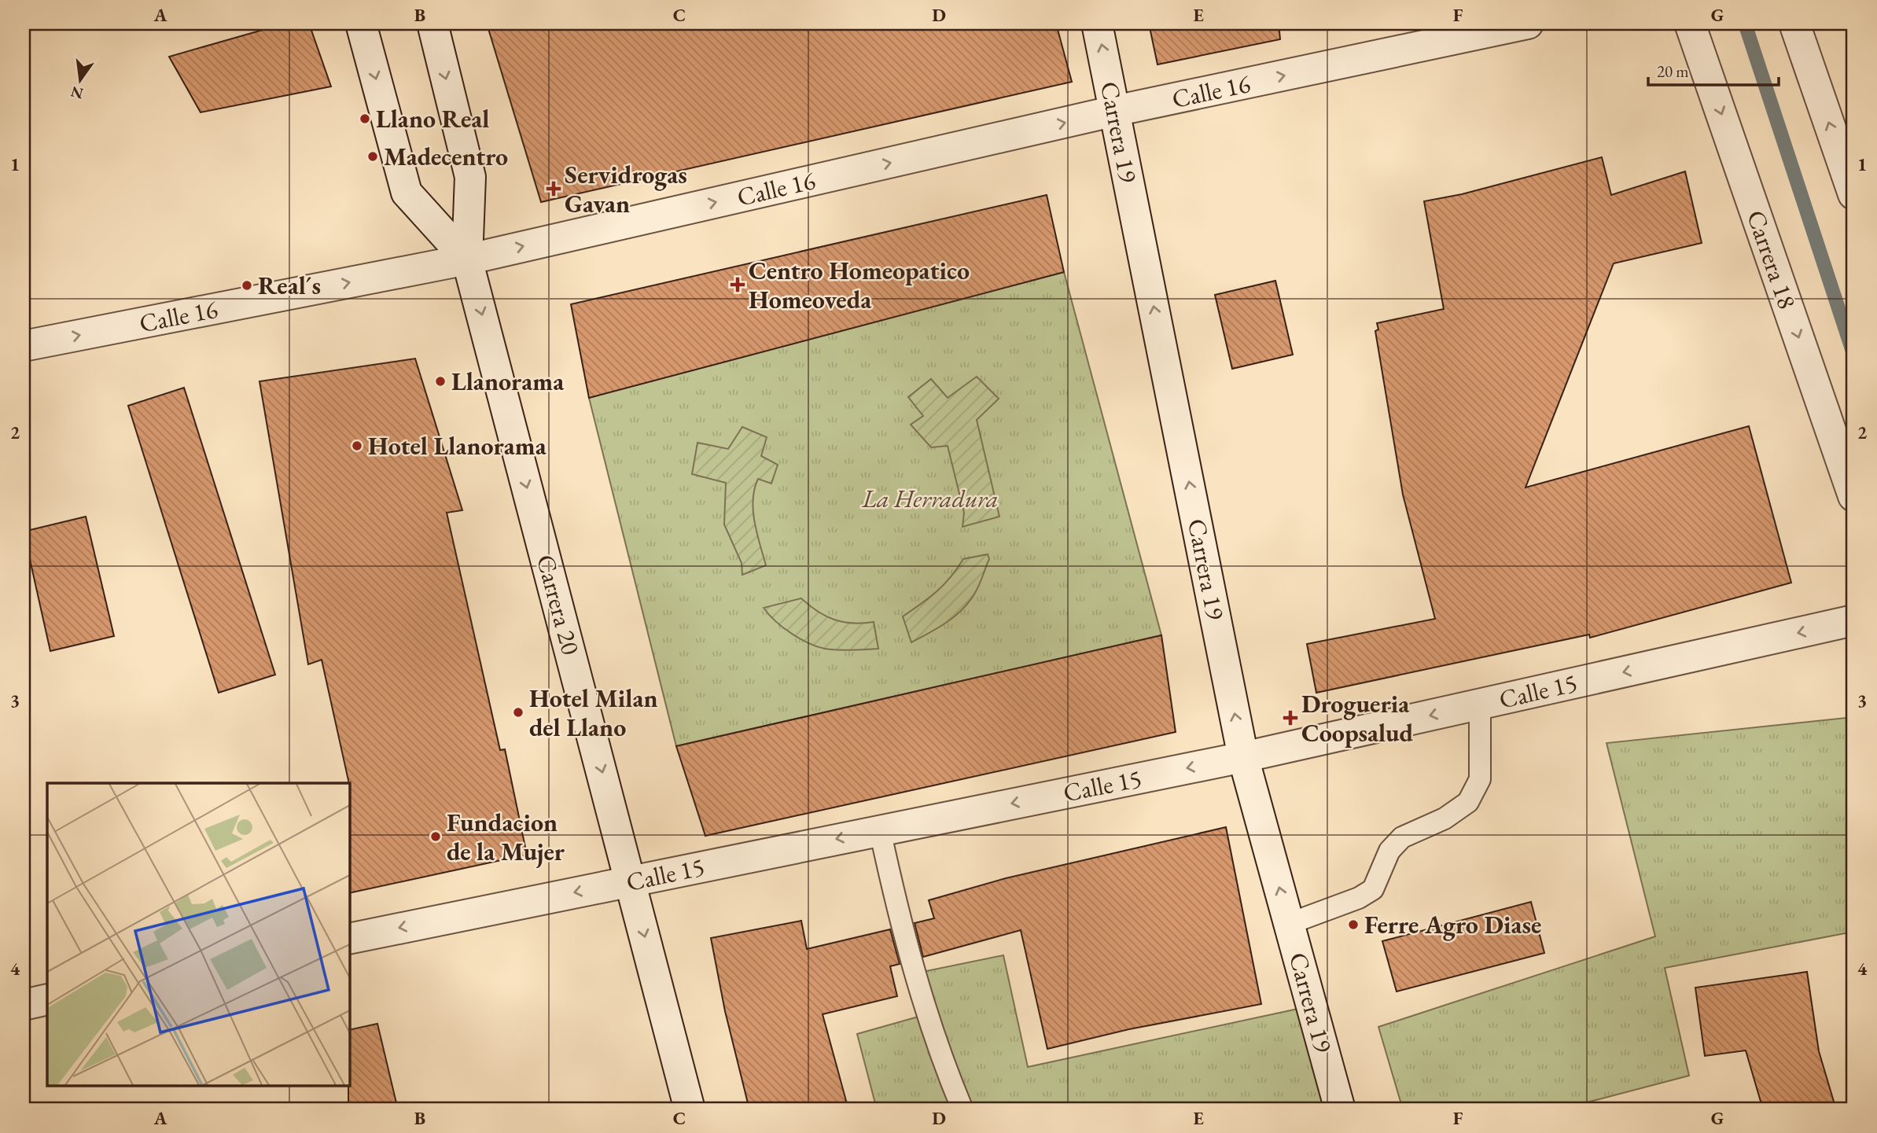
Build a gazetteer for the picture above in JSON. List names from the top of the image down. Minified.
{"streets":{"street":["Calle 16","Carrera 19","Carrera 18","Carrera 20","Calle 15"]},"crossings":[["Calle 16","Carrera 19"],["Calle 16","Carrera 20"],["Carrera 19","Calle 15"],["Carrera 20","Calle 15"]],"one_way":["Calle 16","Carrera 19","Carrera 20","Calle 15"],"parks":["La Herradura"],"places":{"other":["Llano Real","Madecentro","Real´s","Llanorama","Hotel Llanorama","Hotel Milan del Llano","Fundacion de la Mujer","Ferre Agro Diase"],"health":["Servidrogas Gavan","Centro Homeopatico Homeoveda","Drogueria Coopsalud"]},"scale_bar":"20 m","north":"bottom","grid":{"columns":["A","B","C","D","E","F","G"],"rows":["1","2","3","4"]}}
